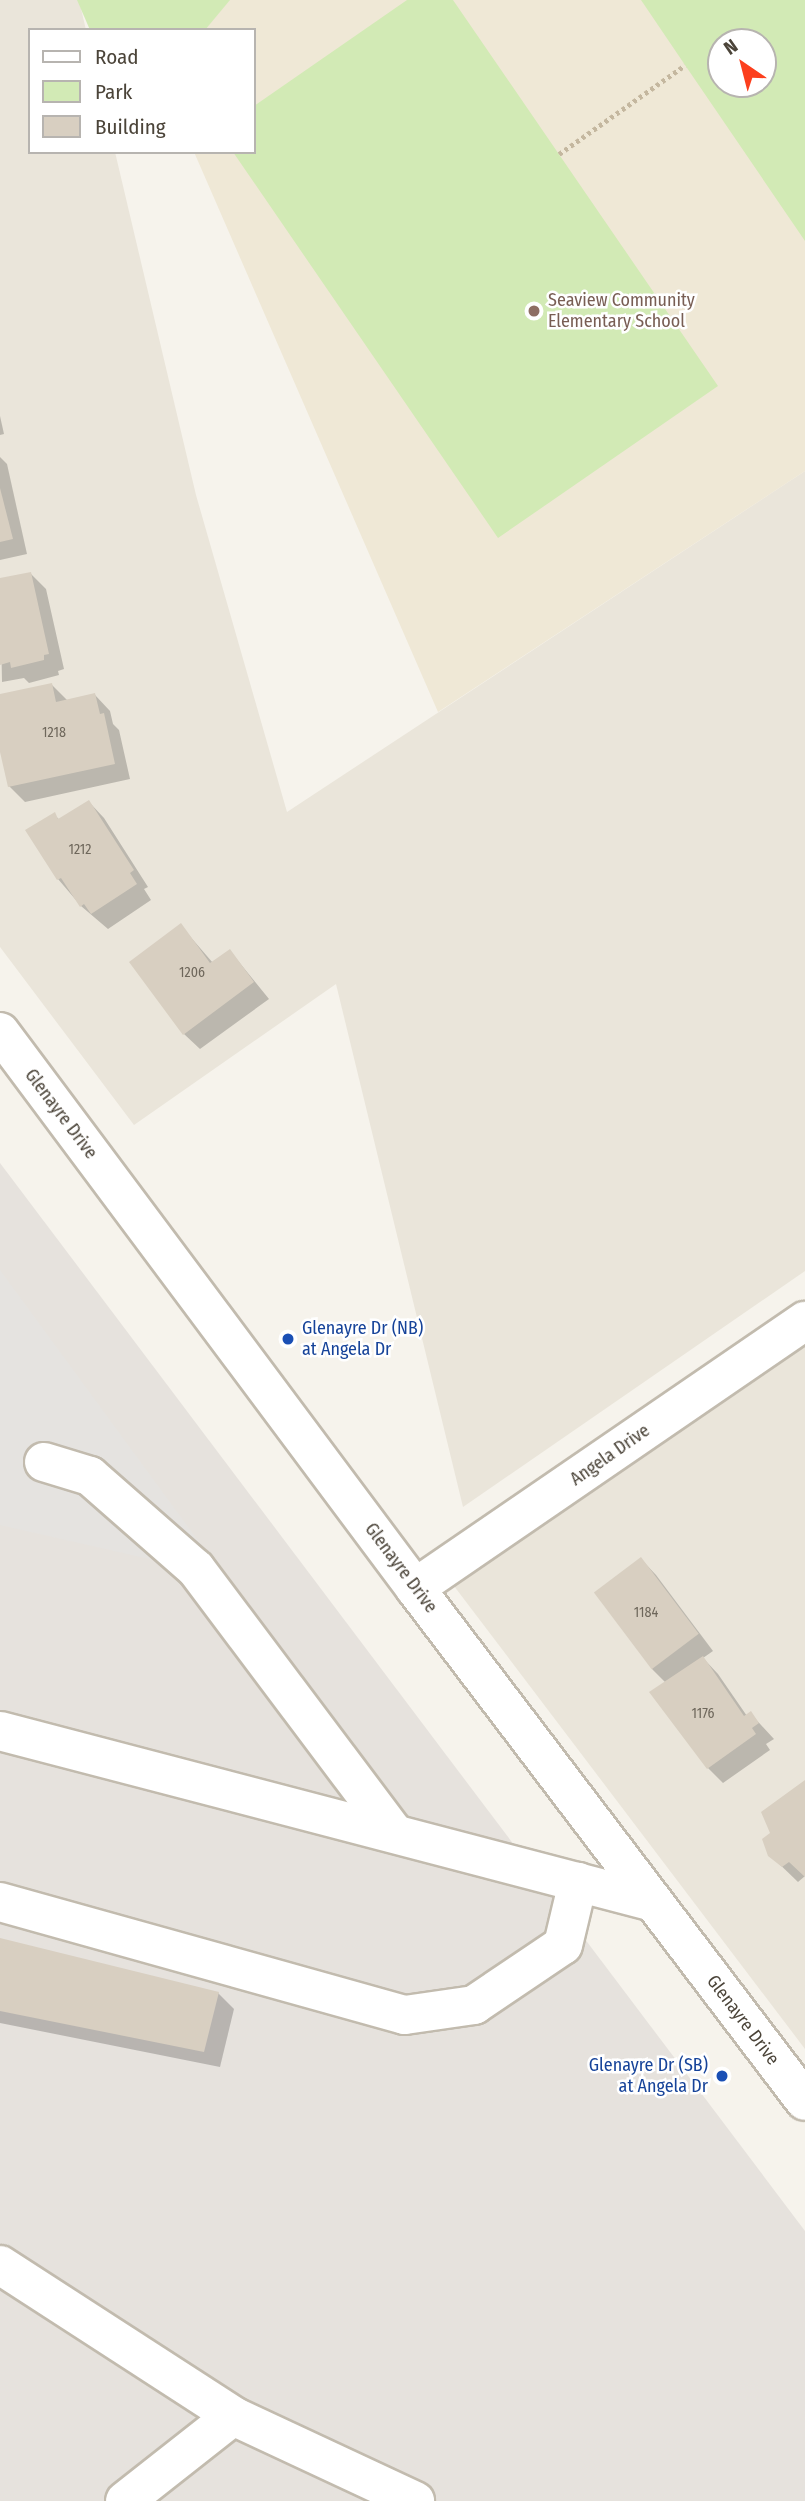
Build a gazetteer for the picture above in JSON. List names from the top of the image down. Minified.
{"streets":{"street":["Glenayre Drive","Angela Drive"]},"crossings":[["Glenayre Drive","Angela Drive"]],"places":["Seaview Community Elementary School","Glenayre Dr (NB) at Angela Dr","Glenayre Dr (SB) at Angela Dr"],"house_numbers":["1218","1212","1206","1184","1176"],"legend":["Road","Park","Building"],"north":"top left"}
